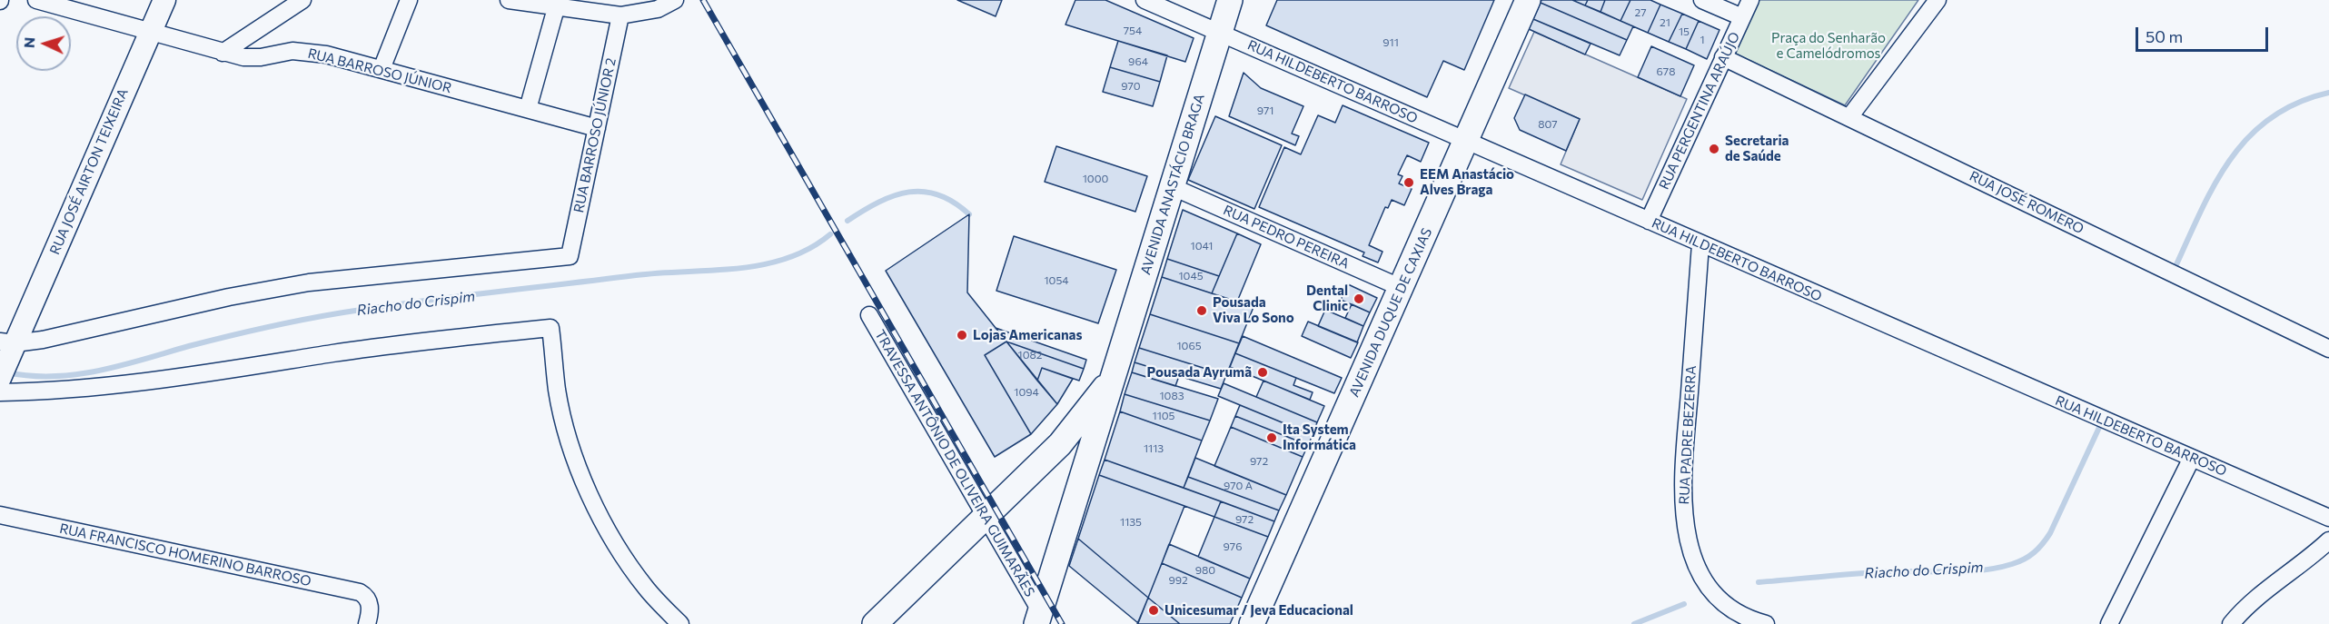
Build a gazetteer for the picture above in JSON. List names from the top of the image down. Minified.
{"streets":{"main road":["AVENIDA ANASTÁCIO BRAGA","AVENIDA DUQUE DE CAXIAS"],"street":["RUA BARROSO JÚNIOR","RUA HILDEBERTO BARROSO","RUA PERGENTINA ARAÚJO","RUA BARROSO JÚNIOR 2","RUA JOSÉ AIRTON TEIXEIRA","RUA JOSÉ ROMERO","RUA PEDRO PEREIRA","RUA PADRE BEZERRA","TRAVESSA ANTÔNIO DE OLIVEIRA GUIMARÃES","RUA FRANCISCO HOMERINO BARROSO"]},"crossings":[["RUA BARROSO JÚNIOR","RUA BARROSO JÚNIOR 2"],["RUA BARROSO JÚNIOR","RUA JOSÉ AIRTON TEIXEIRA"],["RUA HILDEBERTO BARROSO","RUA PERGENTINA ARAÚJO"],["RUA HILDEBERTO BARROSO","AVENIDA ANASTÁCIO BRAGA"],["RUA HILDEBERTO BARROSO","AVENIDA DUQUE DE CAXIAS"],["RUA HILDEBERTO BARROSO","RUA PADRE BEZERRA"],["RUA PERGENTINA ARAÚJO","RUA JOSÉ ROMERO"],["RUA BARROSO JÚNIOR 2","RUA JOSÉ AIRTON TEIXEIRA"],["AVENIDA ANASTÁCIO BRAGA","RUA PEDRO PEREIRA"],["AVENIDA ANASTÁCIO BRAGA","TRAVESSA ANTÔNIO DE OLIVEIRA GUIMARÃES"],["RUA PEDRO PEREIRA","AVENIDA DUQUE DE CAXIAS"]],"water":["Riacho do Crispim"],"parks":["Praça do Senharão e Camelódromos"],"places":["Secretaria de Saúde","EEM Anastácio Alves Braga","Dental Clinic","Pousada Viva Lo Sono","Lojas Americanas","Pousada Ayrumã","Ita System Informática","Unicesumar / Jeva Educacional"],"house_numbers":["27","21","754","15","1","911","964","678","970","971","807","1000","1041","1045","1054","1065","1082","1094","1083","1105","1113","972","970 A","972","1135","976","980","992"],"scale_bar":"50 m","north":"left"}
